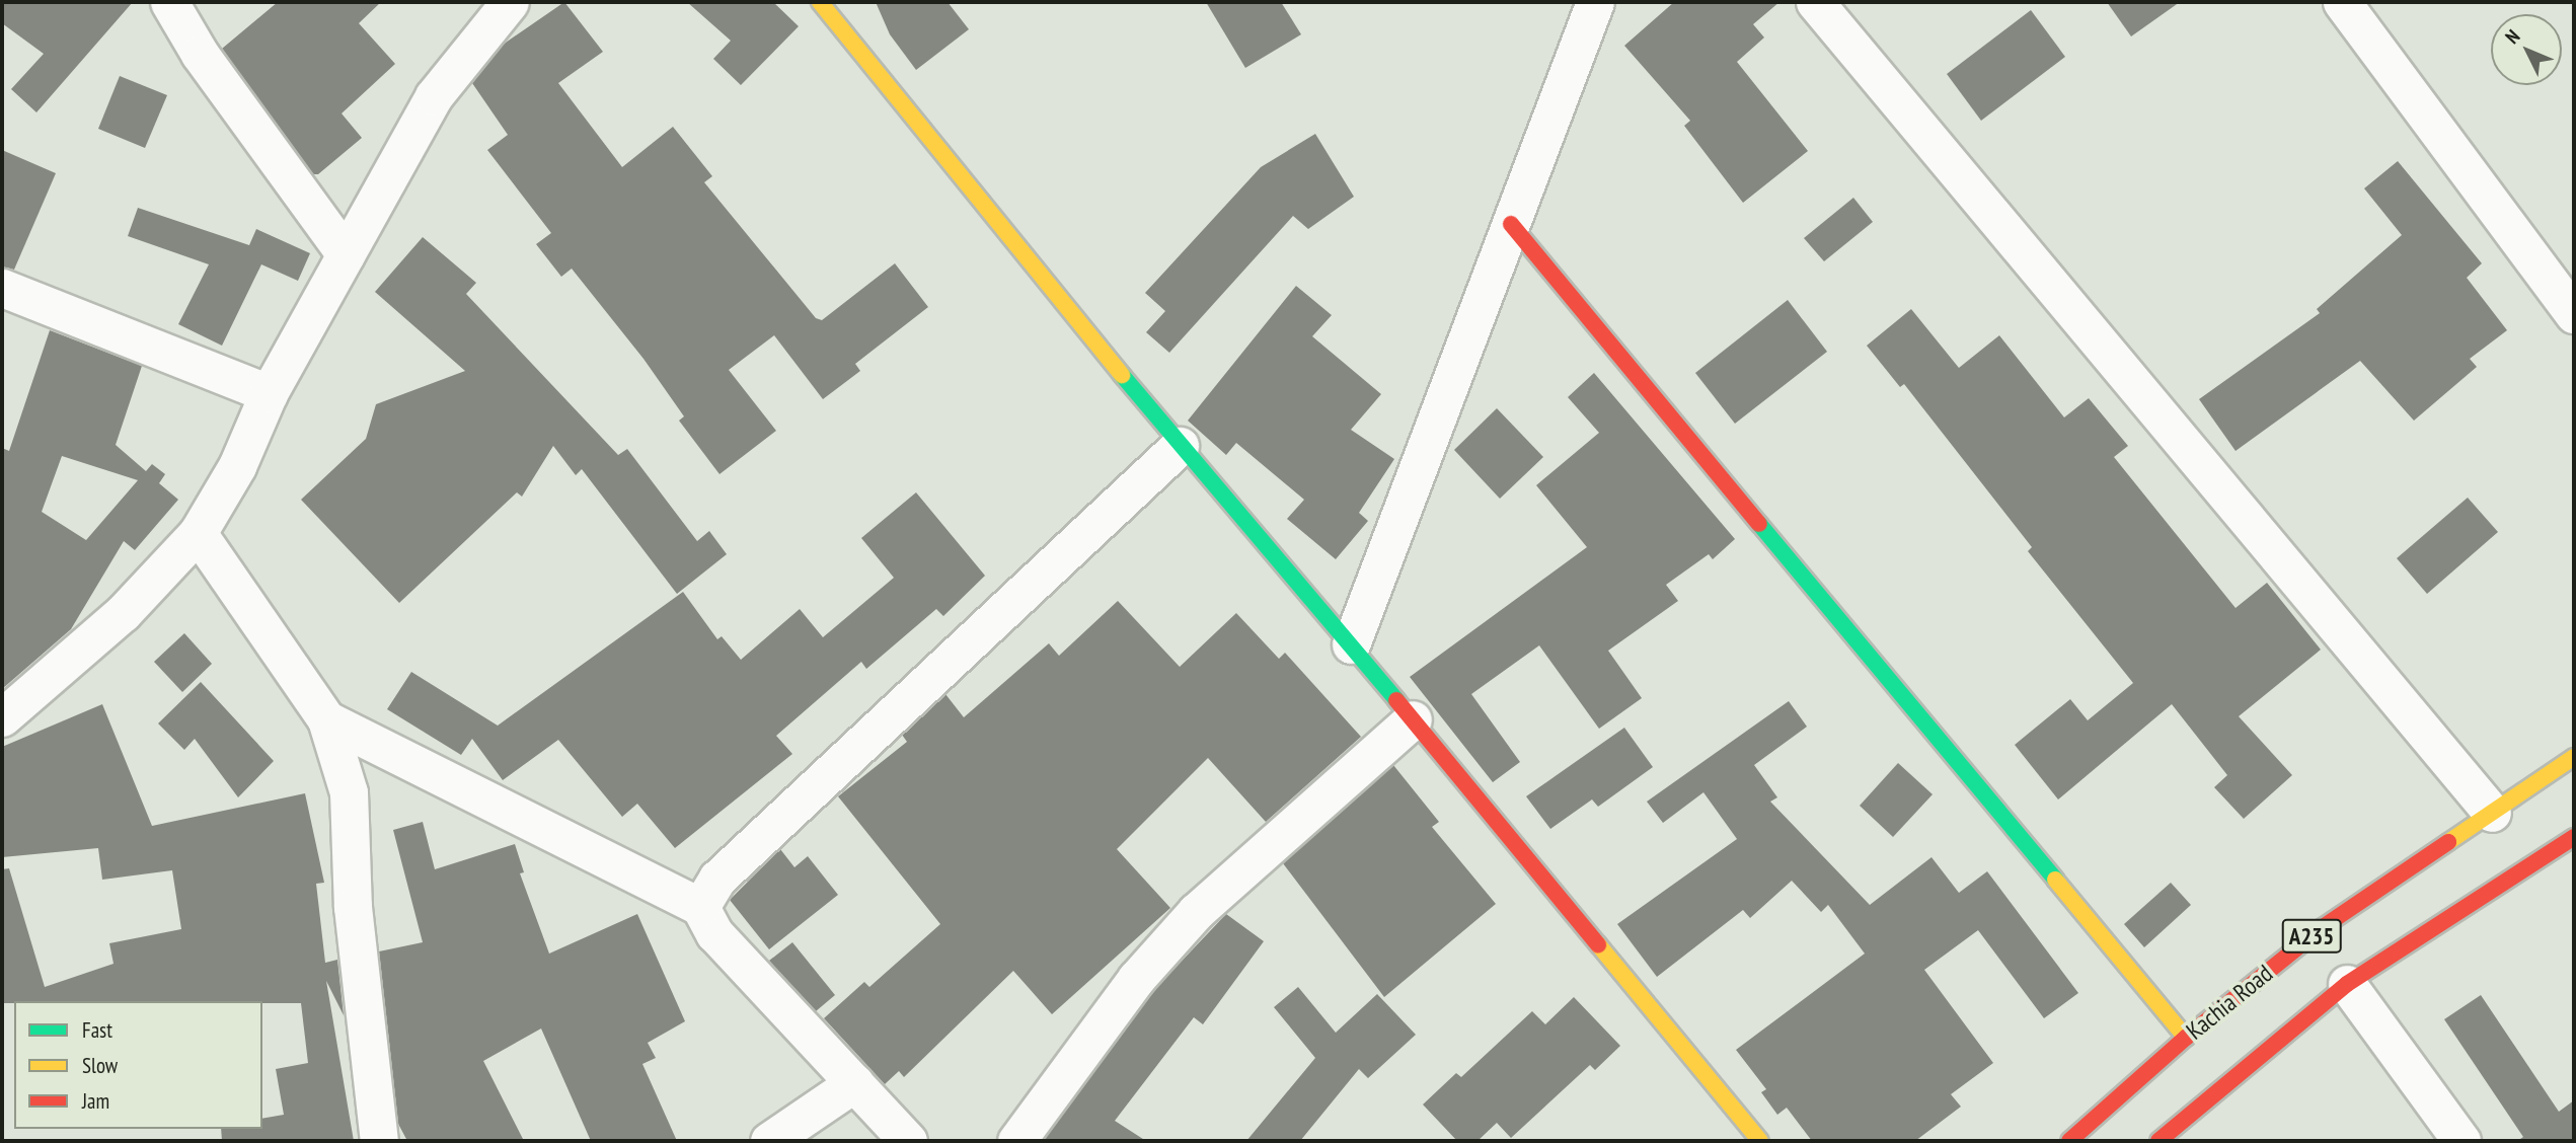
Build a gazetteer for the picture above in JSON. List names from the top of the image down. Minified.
{"streets":{"main road":["A235","Kachia Road"]},"legend":["Fast","Slow","Jam"],"north":"top left"}
